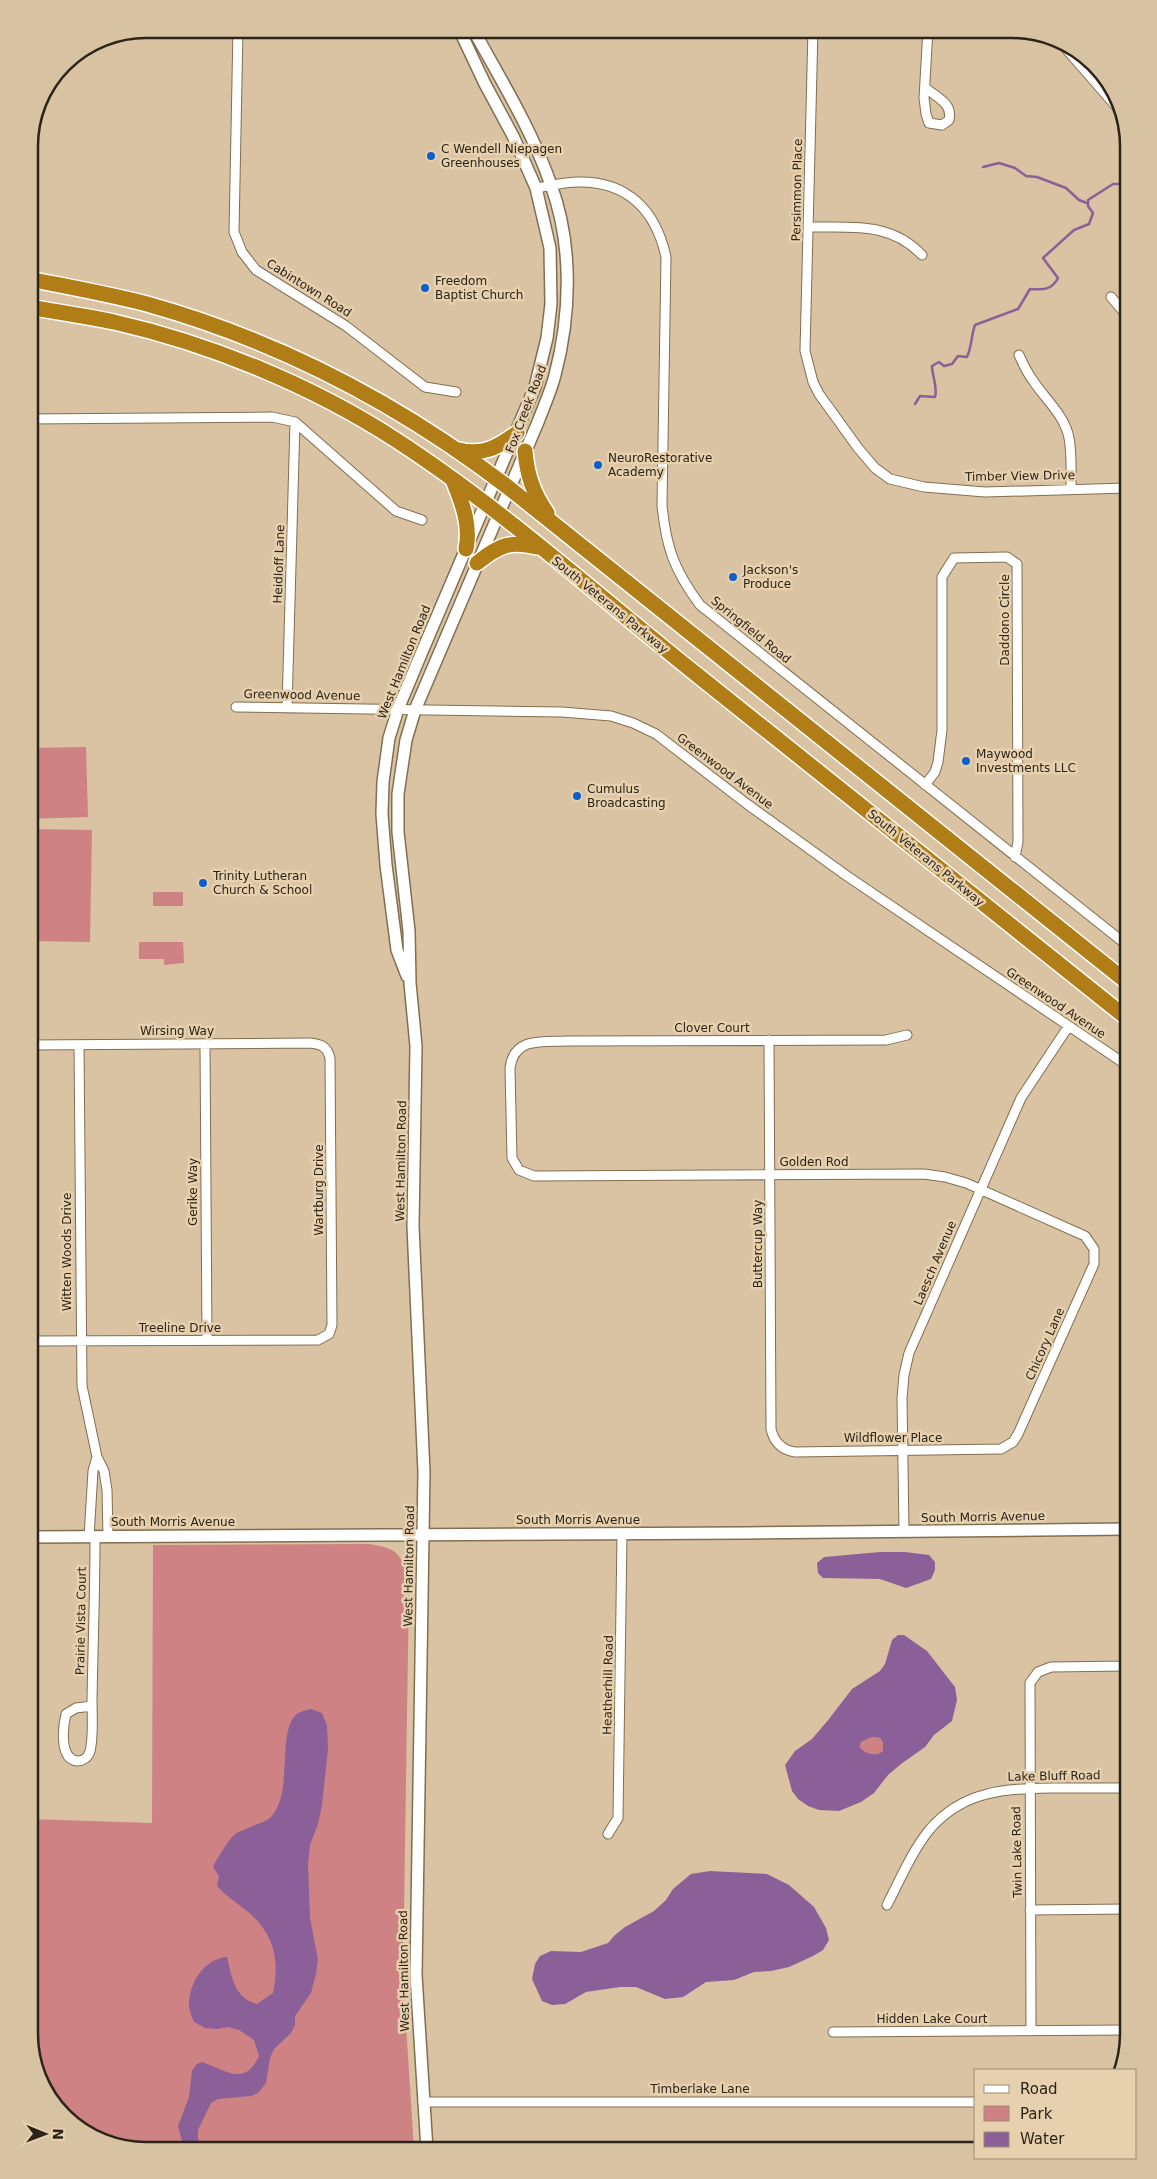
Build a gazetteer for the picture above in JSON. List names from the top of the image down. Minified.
{"streets":{"highway":["South Veterans Parkway"],"main road":["Fox Creek Road","West Hamilton Road","South Morris Avenue"],"street":["Persimmon Place","Cabintown Road","Timber View Drive","Heidloff Lane","Daddono Circle","Springfield Road","Greenwood Avenue","Clover Court","Wirsing Way","Golden Rod","Wartburg Drive","Gerike Way","Buttercup Way","Witten Woods Drive","Laesch Avenue","Treeline Drive","Chicory Lane","Wildflower Place","Prairie Vista Court","Heatherhill Road","Lake Bluff Road","Twin Lake Road","Hidden Lake Court","Timberlake Lane"]},"crossings":[["Persimmon Place","Timber View Drive"],["Fox Creek Road","South Veterans Parkway"],["Fox Creek Road","Springfield Road"],["Fox Creek Road","West Hamilton Road"],["Heidloff Lane","Greenwood Avenue"],["South Veterans Parkway","West Hamilton Road"],["Daddono Circle","Springfield Road"],["West Hamilton Road","Greenwood Avenue"],["West Hamilton Road","South Morris Avenue"],["West Hamilton Road","Timberlake Lane"],["Greenwood Avenue","Laesch Avenue"],["Clover Court","Golden Rod"],["Clover Court","Buttercup Way"],["Wirsing Way","Wartburg Drive"],["Wirsing Way","Gerike Way"],["Wirsing Way","Witten Woods Drive"],["Golden Rod","Buttercup Way"],["Golden Rod","Laesch Avenue"],["Golden Rod","Chicory Lane"],["Wartburg Drive","Treeline Drive"],["Gerike Way","Treeline Drive"],["Buttercup Way","Wildflower Place"],["Witten Woods Drive","Treeline Drive"],["Witten Woods Drive","South Morris Avenue"],["Witten Woods Drive","Prairie Vista Court"],["Laesch Avenue","Wildflower Place"],["Laesch Avenue","South Morris Avenue"],["Chicory Lane","Wildflower Place"],["South Morris Avenue","Prairie Vista Court"],["South Morris Avenue","Heatherhill Road"],["Lake Bluff Road","Twin Lake Road"],["Twin Lake Road","Hidden Lake Court"]],"places":["C Wendell Niepagen Greenhouses","Freedom Baptist Church","NeuroRestorative Academy","Jackson's Produce","Maywood Investments LLC","Cumulus Broadcasting","Trinity Lutheran Church & School"],"legend":["Road","Park","Water"],"north":"right"}
